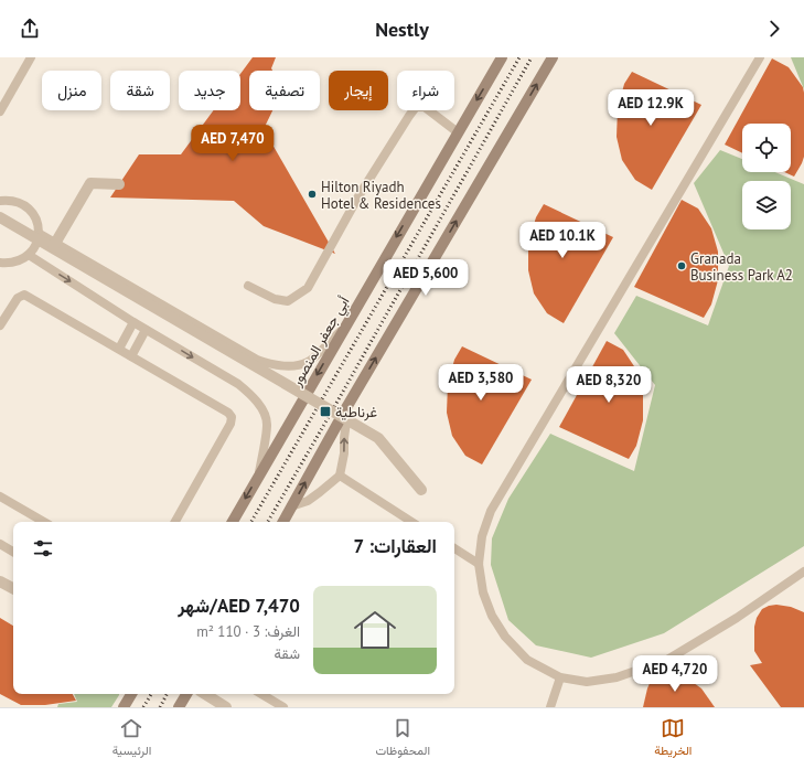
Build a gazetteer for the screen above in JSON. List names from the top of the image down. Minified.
{"streets":{"street":["أبي جعفر المنصور"]},"places":{"other":["Hilton Riyadh Hotel & Residences","Granada Business Park A2"],"transit":["غرناطية"]},"page":{"header":"Nestly","chip":["شراء","إيجار","تصفية","جديد","شقة","منزل"],"price":["AED 12.9K","AED 7,470","AED 10.1K","AED 5,600","AED 3,580","AED 8,320","AED 4,720"],"heading":"العقارات: 7","list":[{"name":"AED 7,470/شهر","note":"الغرف: 3 · 110 m² · شقة"}],"tabs":["الخريطة","المحفوظات","الرئيسية"]}}
